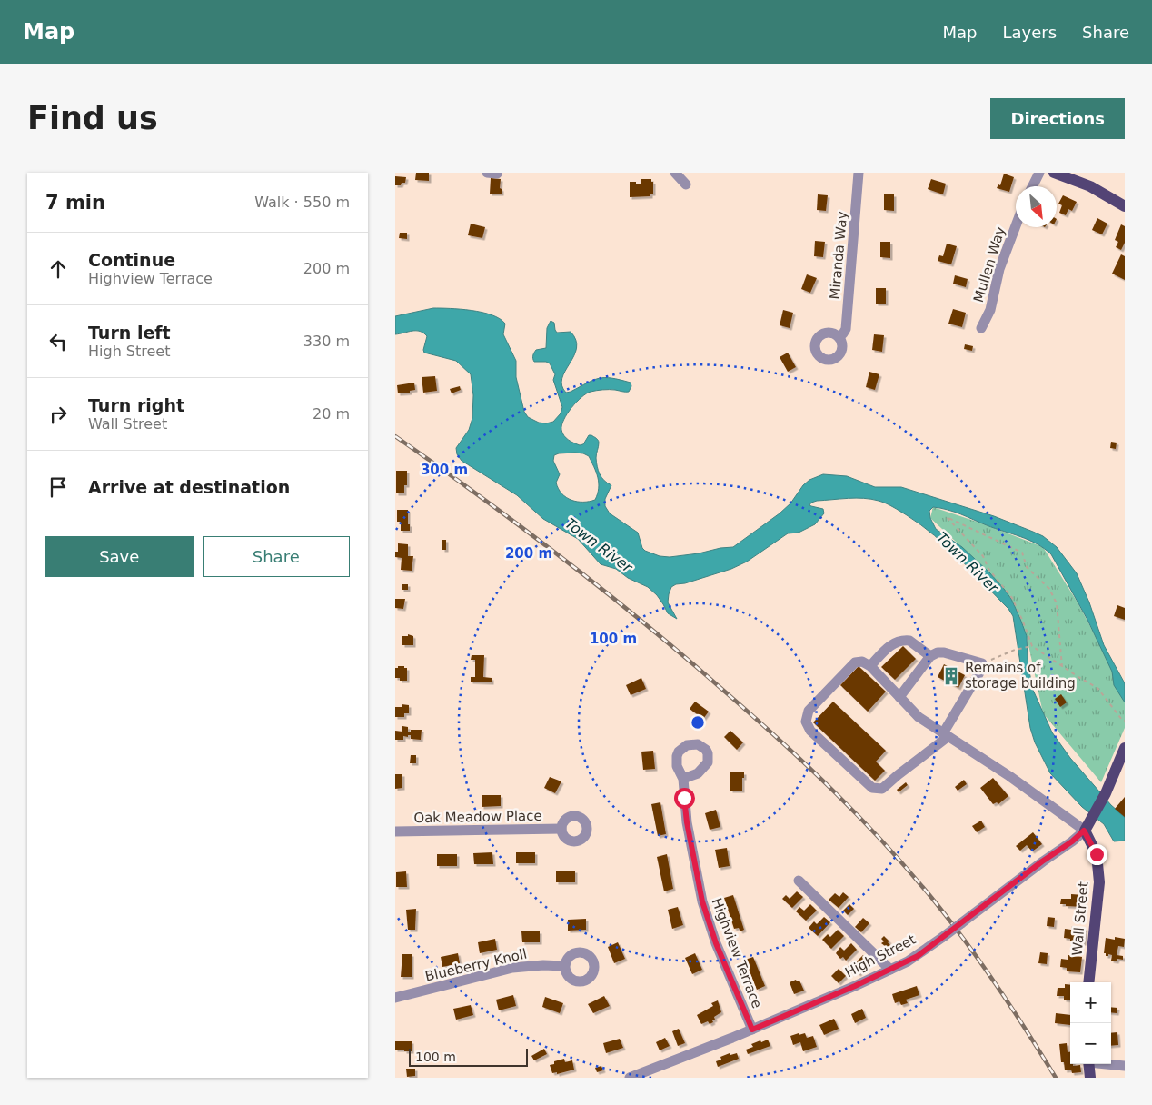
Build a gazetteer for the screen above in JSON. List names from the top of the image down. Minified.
{"streets":{"main road":["Wall Street","High Street"],"street":["Miranda Way","Mullen Way","Oak Meadow Place","Highview Terrace","Blueberry Knoll"]},"crossings":[["Wall Street","High Street"],["Highview Terrace","High Street"]],"water":["Town River"],"places":{"building":["Remains of storage building"]},"scale_bar":"100 m","north":"bottom right","page":{"header":"Map","nav":["Map","Layers","Share"],"buttons":["Directions",["Save","Share"]],"title":"Find us","heading":["7 min","Walk · 550 m"],"list":[["Continue","Highview Terrace","200 m"],["Turn left","High Street","330 m"],["Turn right","Wall Street","20 m"],"Arrive at destination"],"map_buttons":["+","−"],"scale":"100 m"},"rings":["300 m","200 m","100 m"]}
